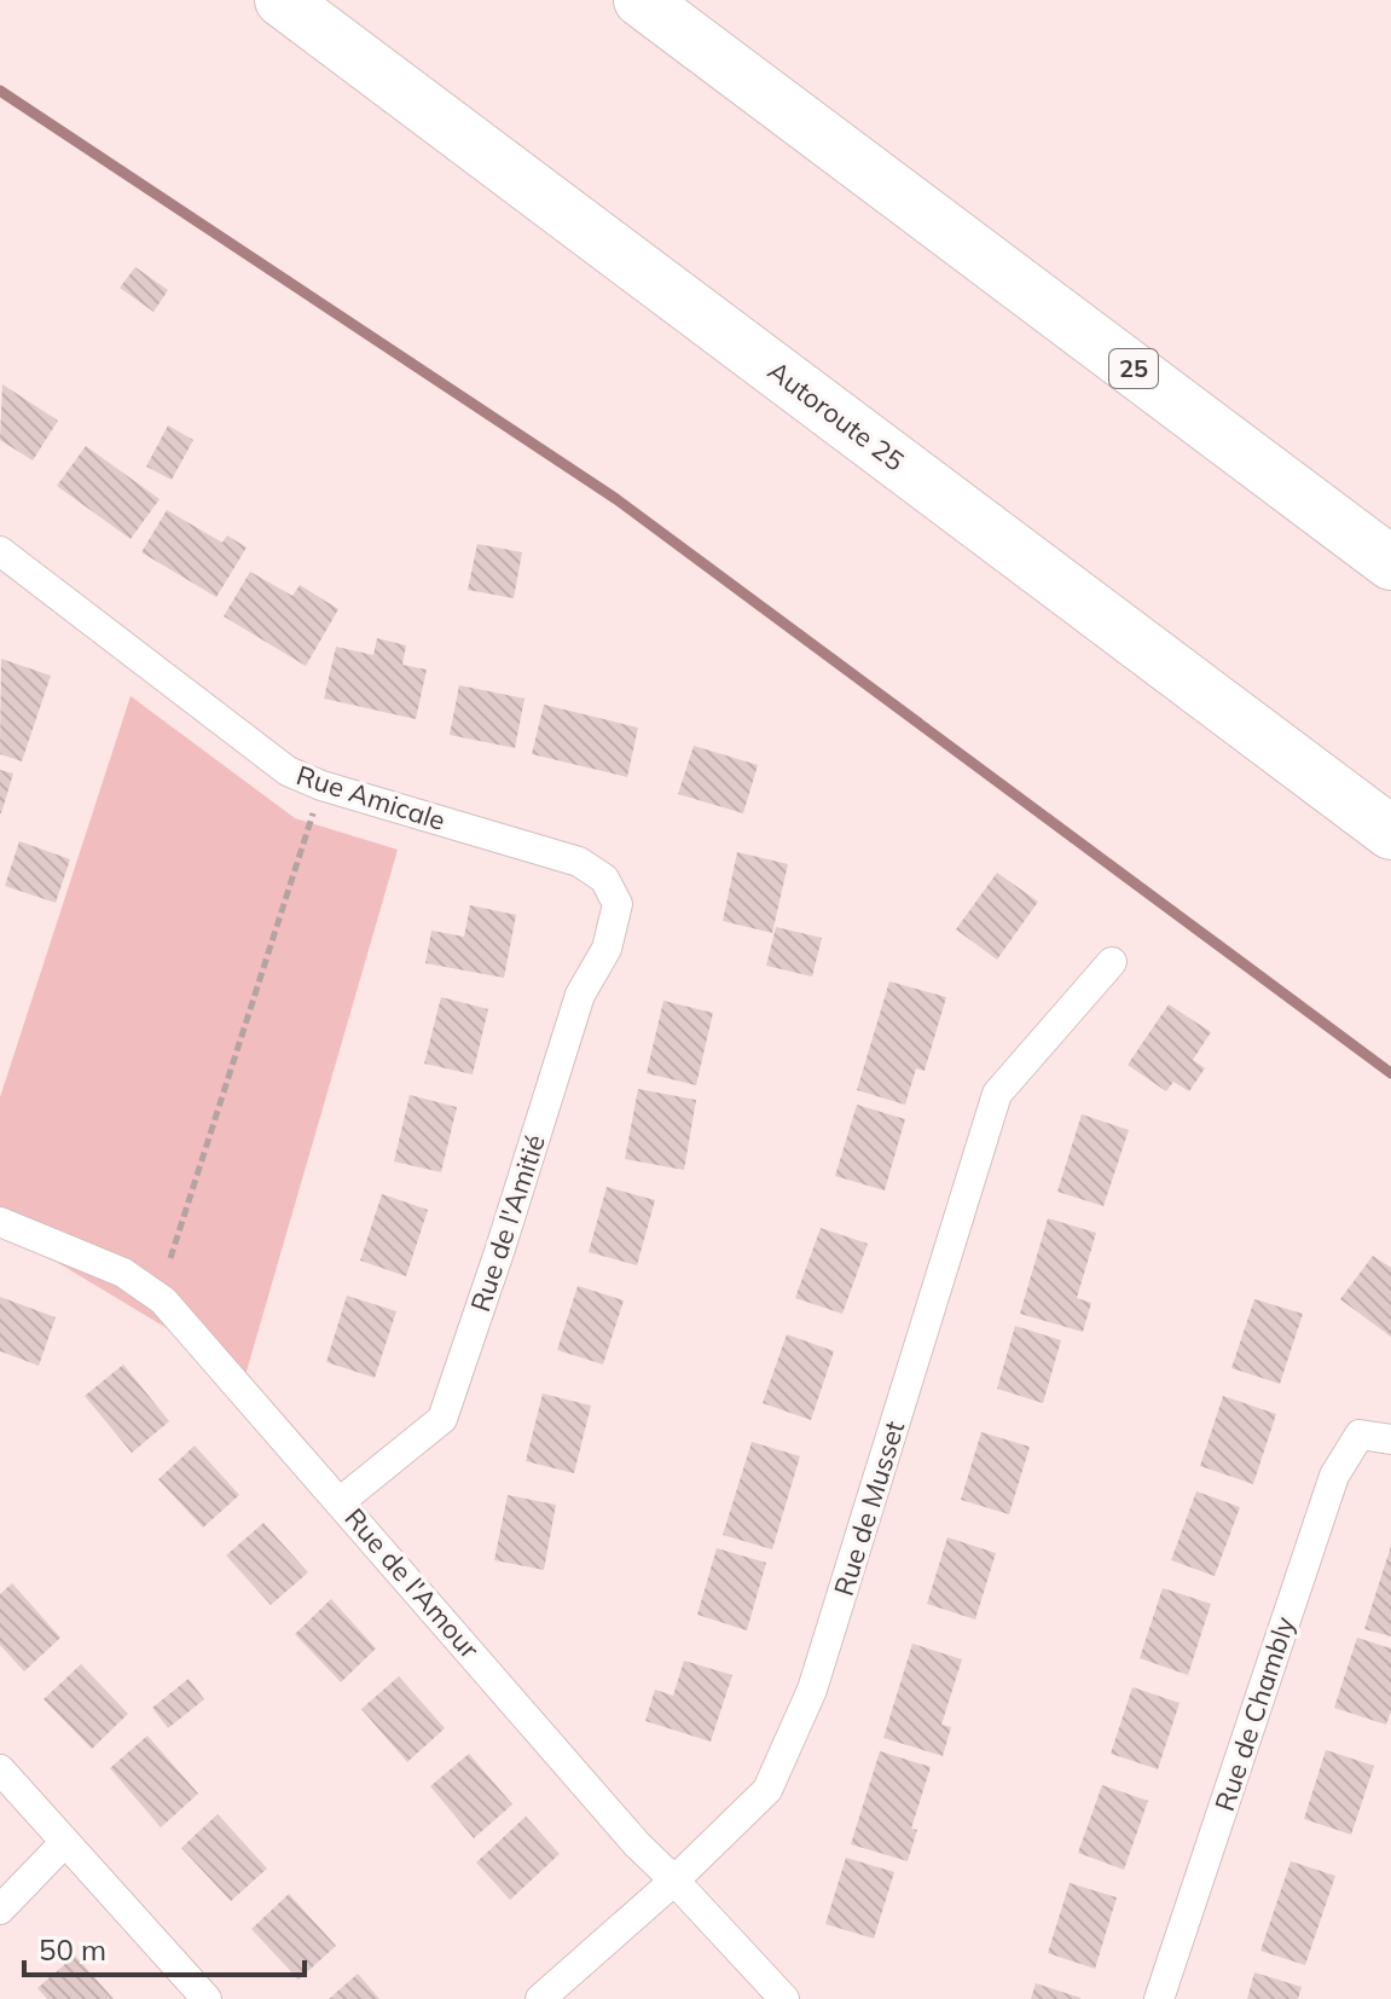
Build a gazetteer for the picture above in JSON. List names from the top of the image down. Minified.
{"streets":{"highway":["25","Autoroute 25"],"street":["Rue Amicale","Rue de l'Amitié","Rue de Musset","Rue de l'Amour","Rue de Chambly"]},"crossings":[["Rue Amicale","Rue de l'Amitié"],["Rue de l'Amitié","Rue de l'Amour"],["Rue de Musset","Rue de l'Amour"]],"scale_bar":"50 m"}
